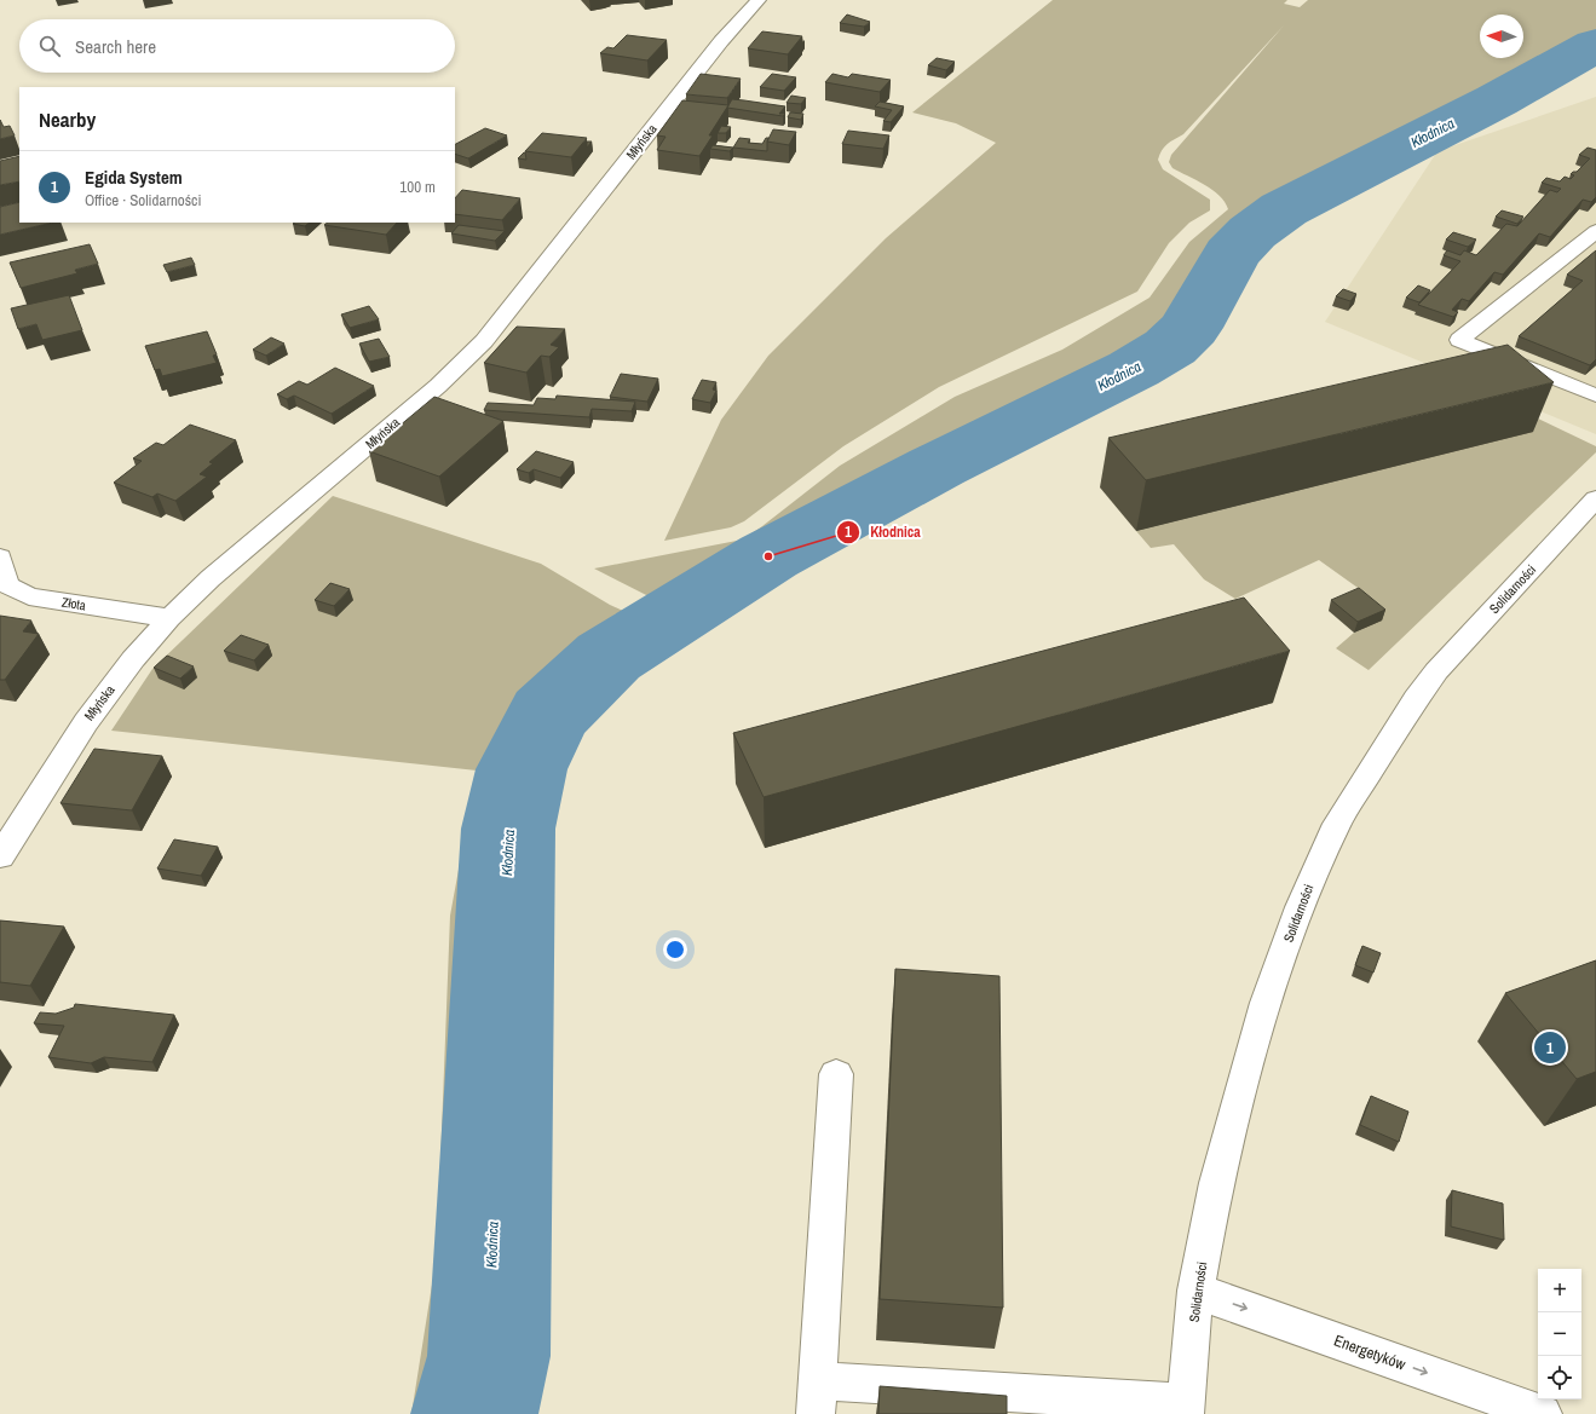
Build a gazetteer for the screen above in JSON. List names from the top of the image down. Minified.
{"streets":{"street":["Młyńska","Solidarności","Złota","Energetyków"]},"crossings":[["Młyńska","Złota"],["Solidarności","Energetyków"]],"one_way":["Energetyków"],"water":["Kłodnica"],"places":["Kłodnica"],"north":"left","page":{"search":"Search here","heading":"Nearby","list":[{"mark":"1","name":"Egida System","note":"Office · Solidarności","value":"100 m"}],"pins":"1","map_buttons":["+","−"]}}
